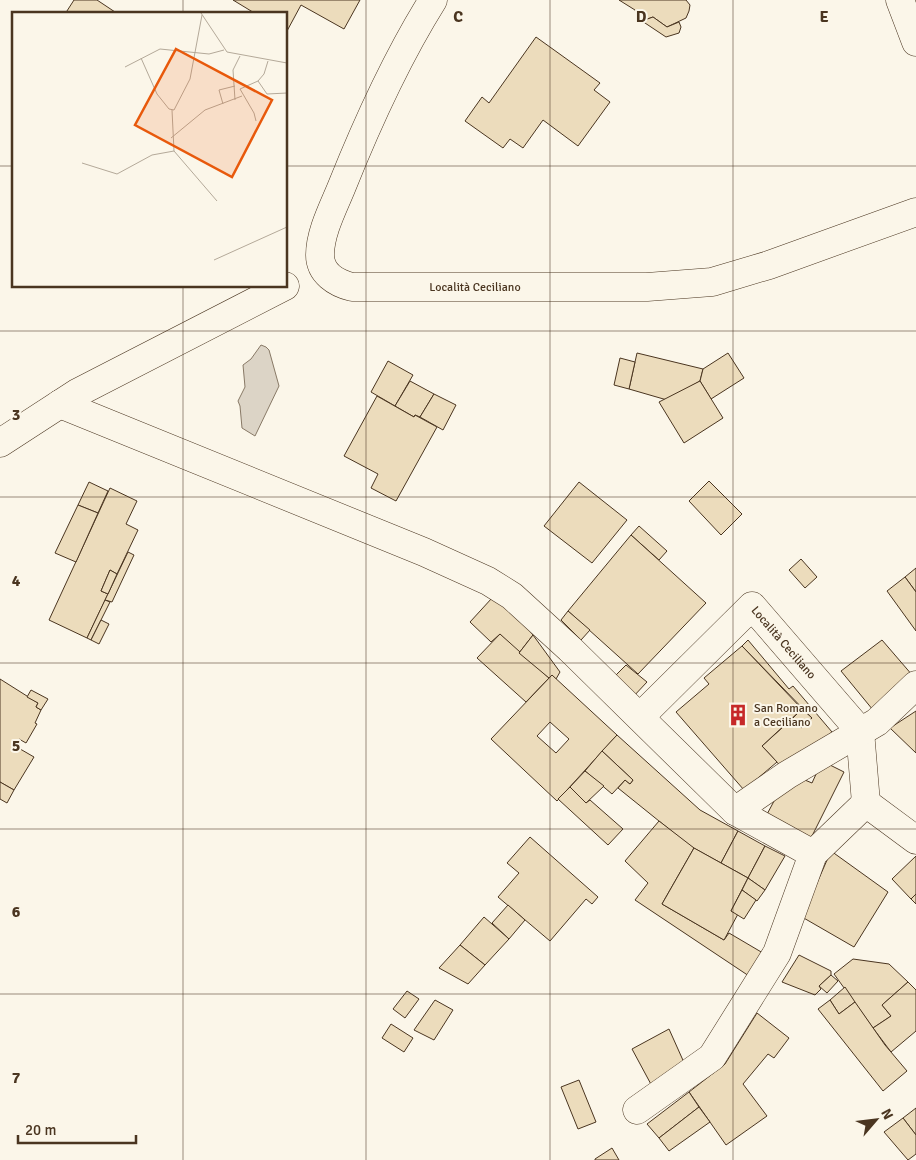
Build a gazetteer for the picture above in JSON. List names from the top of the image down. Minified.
{"streets":{"street":["Località Ceciliano"]},"places":{"building":["San Romano a Ceciliano"]},"scale_bar":"20 m","north":"top right","grid":{"columns":["C","D","E"],"rows":["3","4","5","6","7"]}}
